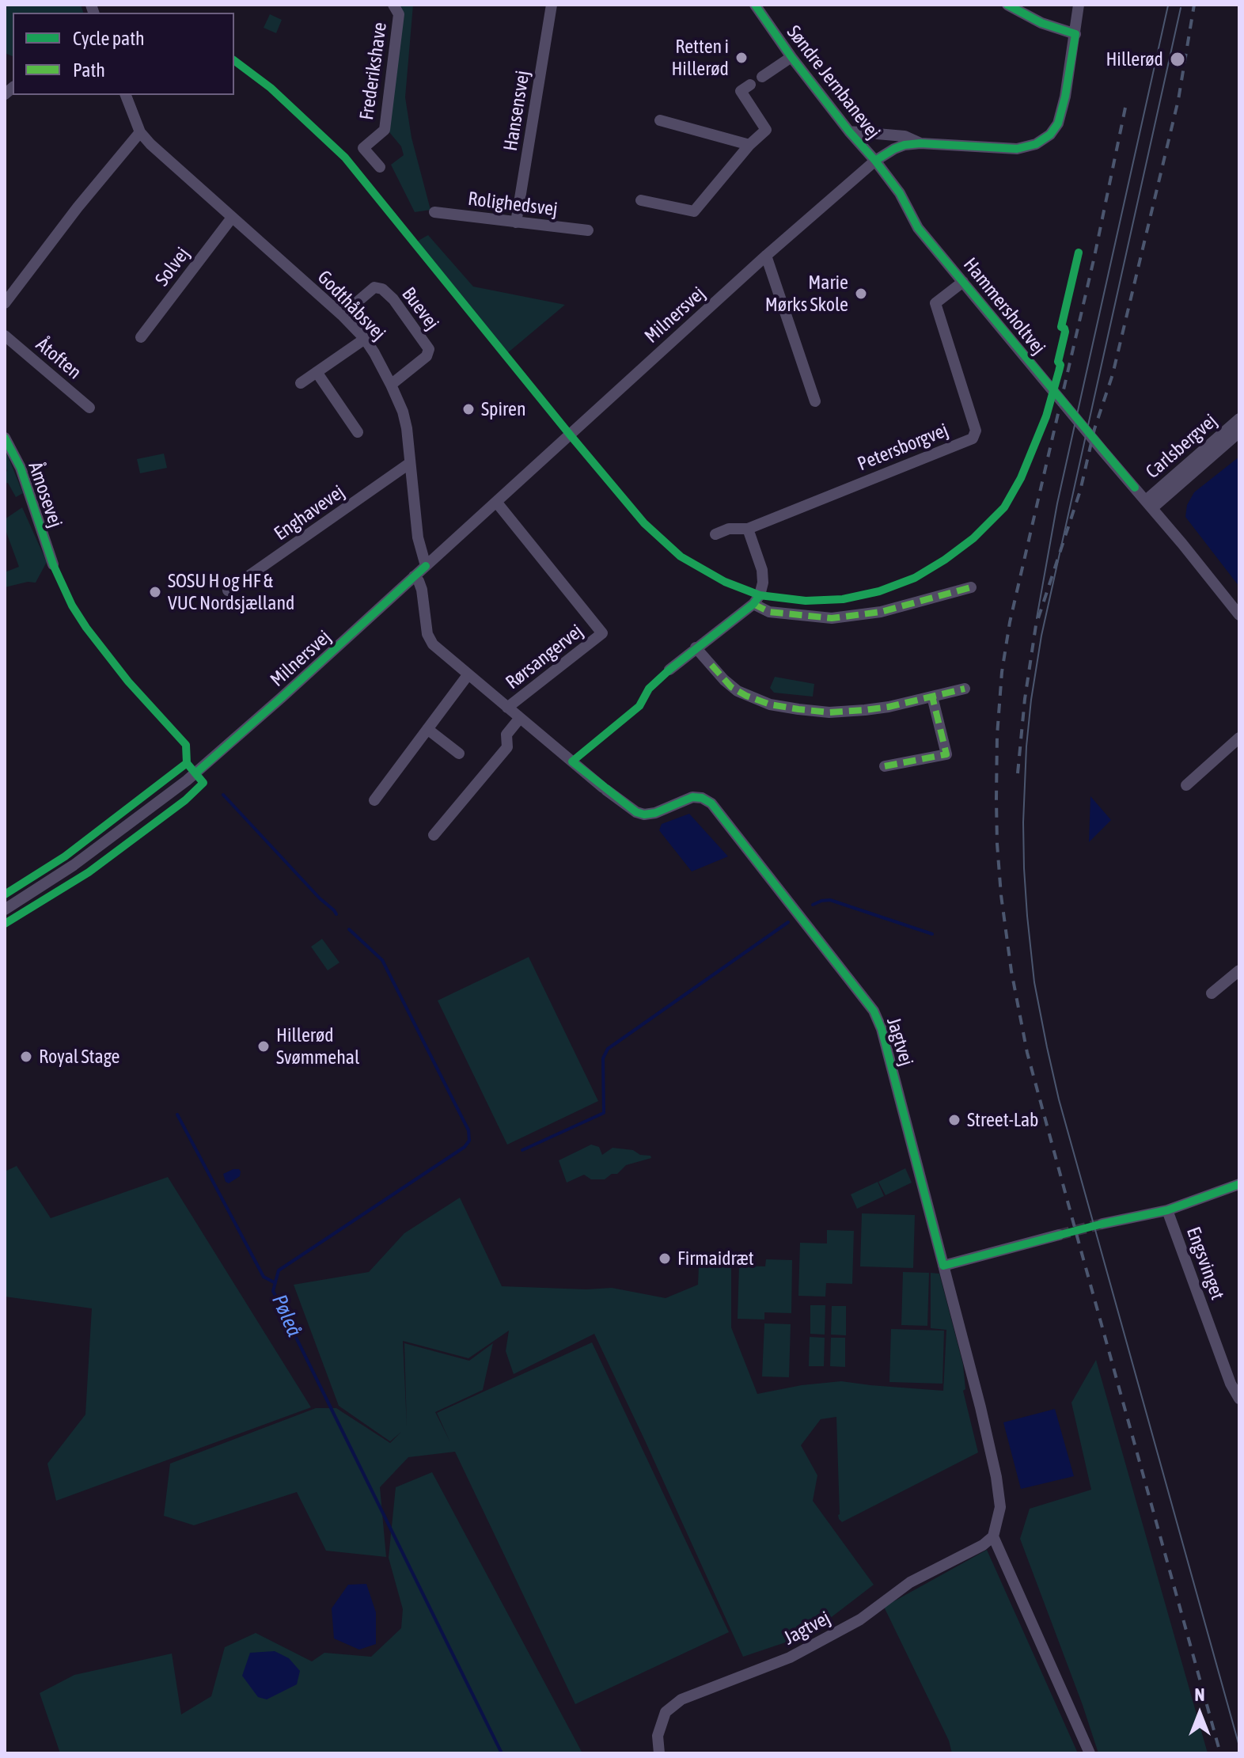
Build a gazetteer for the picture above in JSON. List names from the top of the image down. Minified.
{"streets":{"street":["Frederikshave","Søndre Jernbanevej","Hansensvej","Rolighedsvej","Solvej","Godthåbsvej","Hammersholtvej","Buevej","Milnersvej","Åtoften","Carlsbergvej","Petersborgvej","Åmosevej","Enghavevej","Rørsangervej","Jagtvej","Engsvinget"]},"crossings":[["Søndre Jernbanevej","Hammersholtvej"],["Søndre Jernbanevej","Milnersvej"],["Hansensvej","Rolighedsvej"],["Solvej","Godthåbsvej"],["Godthåbsvej","Buevej"],["Godthåbsvej","Milnersvej"],["Godthåbsvej","Enghavevej"],["Hammersholtvej","Milnersvej"],["Hammersholtvej","Carlsbergvej"],["Hammersholtvej","Petersborgvej"],["Milnersvej","Rørsangervej"]],"water":["Pøleå"],"places":["Retten i Hillerød","Hillerød","Marie Mørks Skole","Spiren","SOSU H og HF & VUC Nordsjælland","Hillerød Svømmehal","Royal Stage","Street-Lab","Firmaidræt"],"legend":["Cycle path","Path"],"north":"top"}
